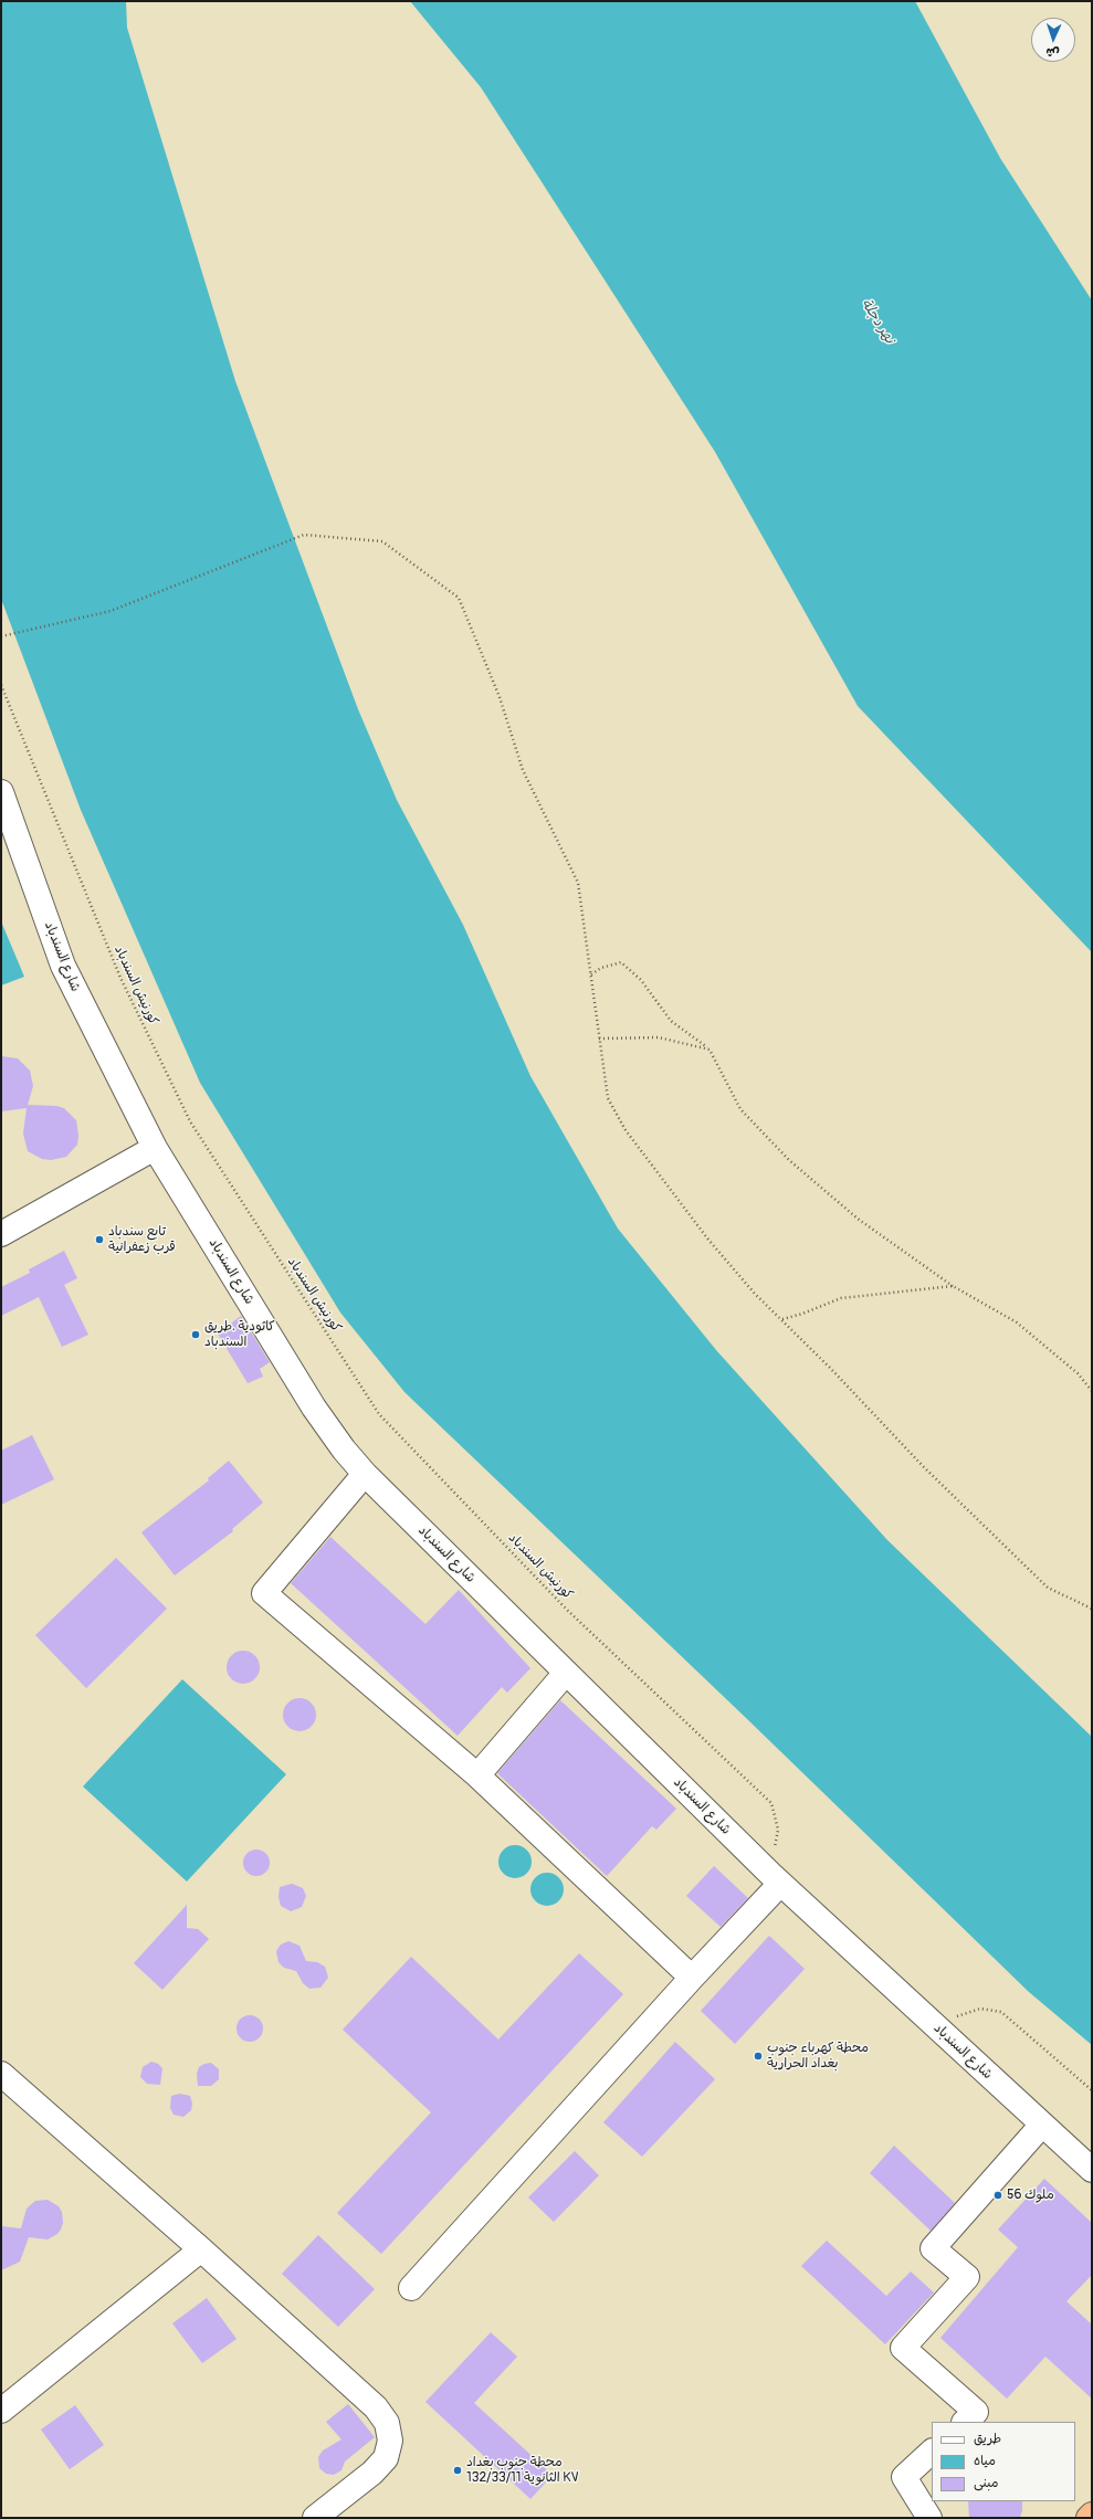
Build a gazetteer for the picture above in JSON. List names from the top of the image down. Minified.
{"streets":{"street":["شارع السندباد"],"path":["كورنيش السندباد"]},"crossings":[["شارع السندباد","كورنيش السندباد"]],"water":["نهر دجلة"],"places":["تابع سندباد قرب زعفرانية","كاثودية .طريق السندباد","محطة كهرباء جنوب بغداد الحرارية","ملوك 56","محطة جنوب بغداد الثانوية 132/33/11 KV"],"legend":["طريق","مياه","مبنى"],"north":"bottom"}
